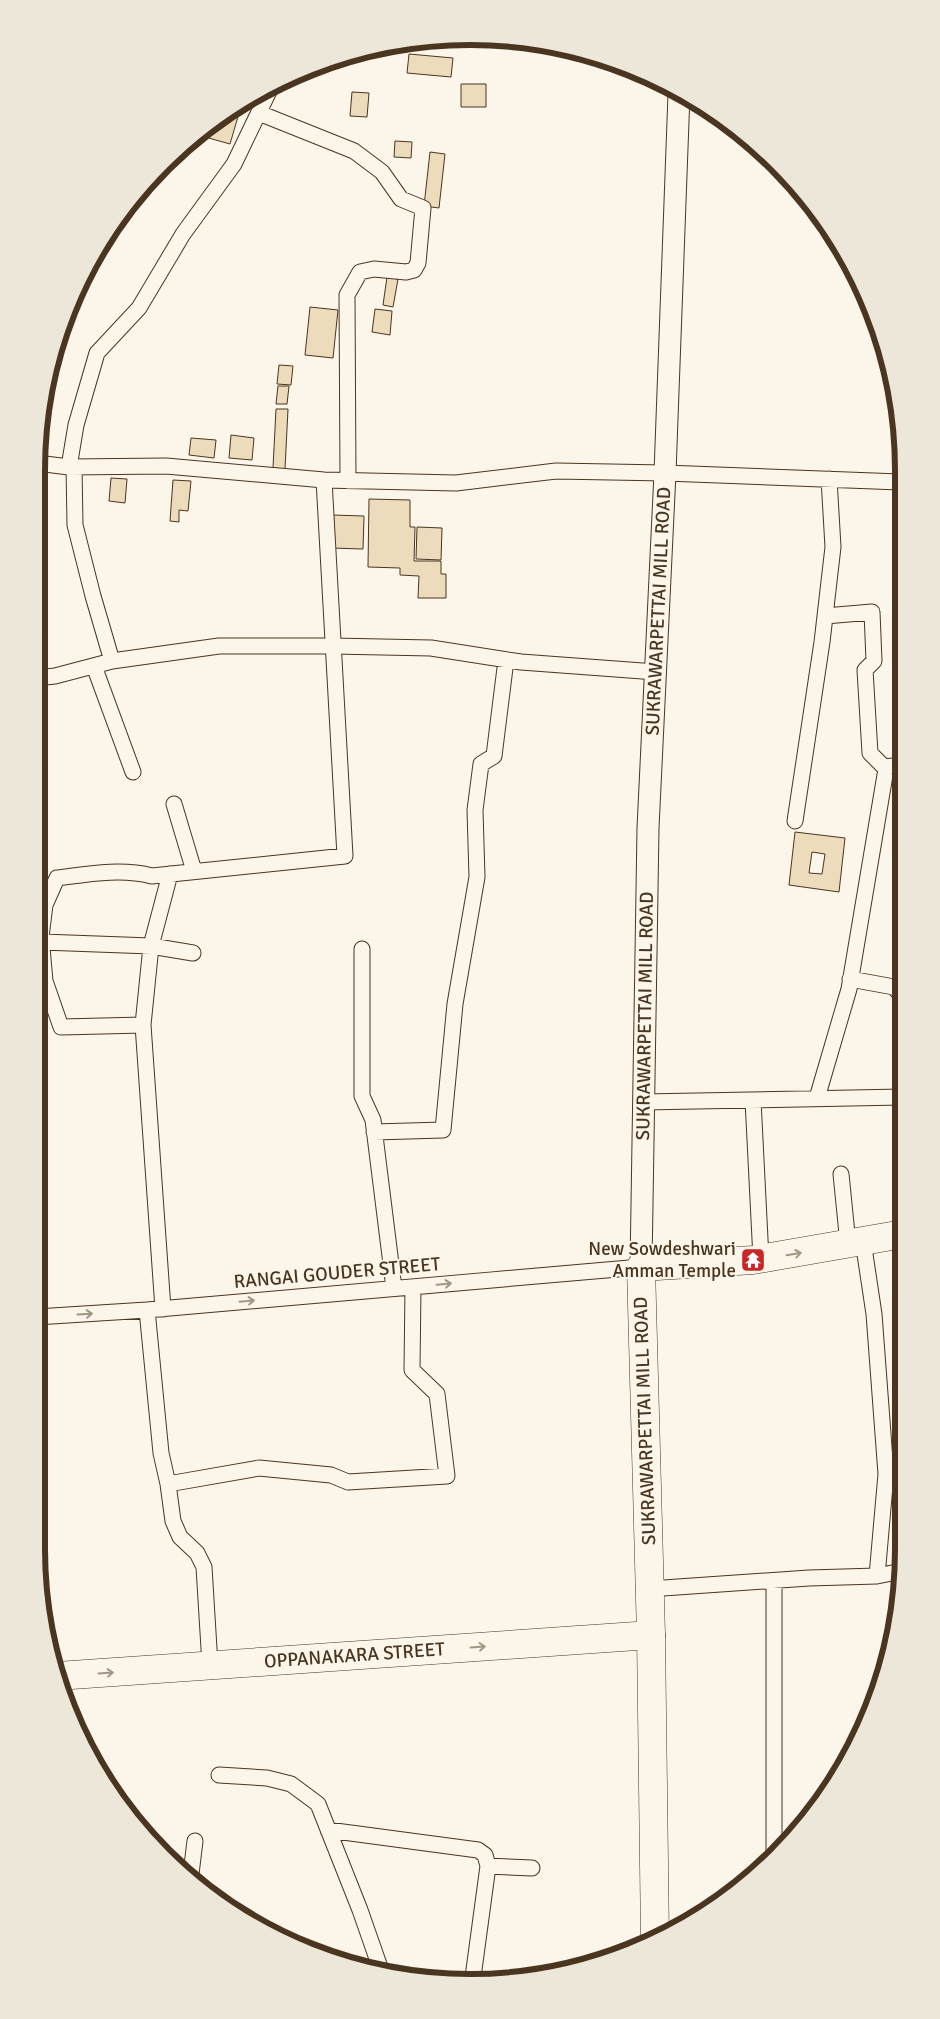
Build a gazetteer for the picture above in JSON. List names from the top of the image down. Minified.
{"streets":{"highway":["SUKRAWARPETTAI MILL ROAD","OPPANAKARA STREET"],"street":["RANGAI GOUDER STREET"]},"crossings":[["SUKRAWARPETTAI MILL ROAD","RANGAI GOUDER STREET"],["SUKRAWARPETTAI MILL ROAD","OPPANAKARA STREET"]],"one_way":["RANGAI GOUDER STREET","OPPANAKARA STREET"],"places":{"temple":["New Sowdeshwari Amman Temple"]}}
